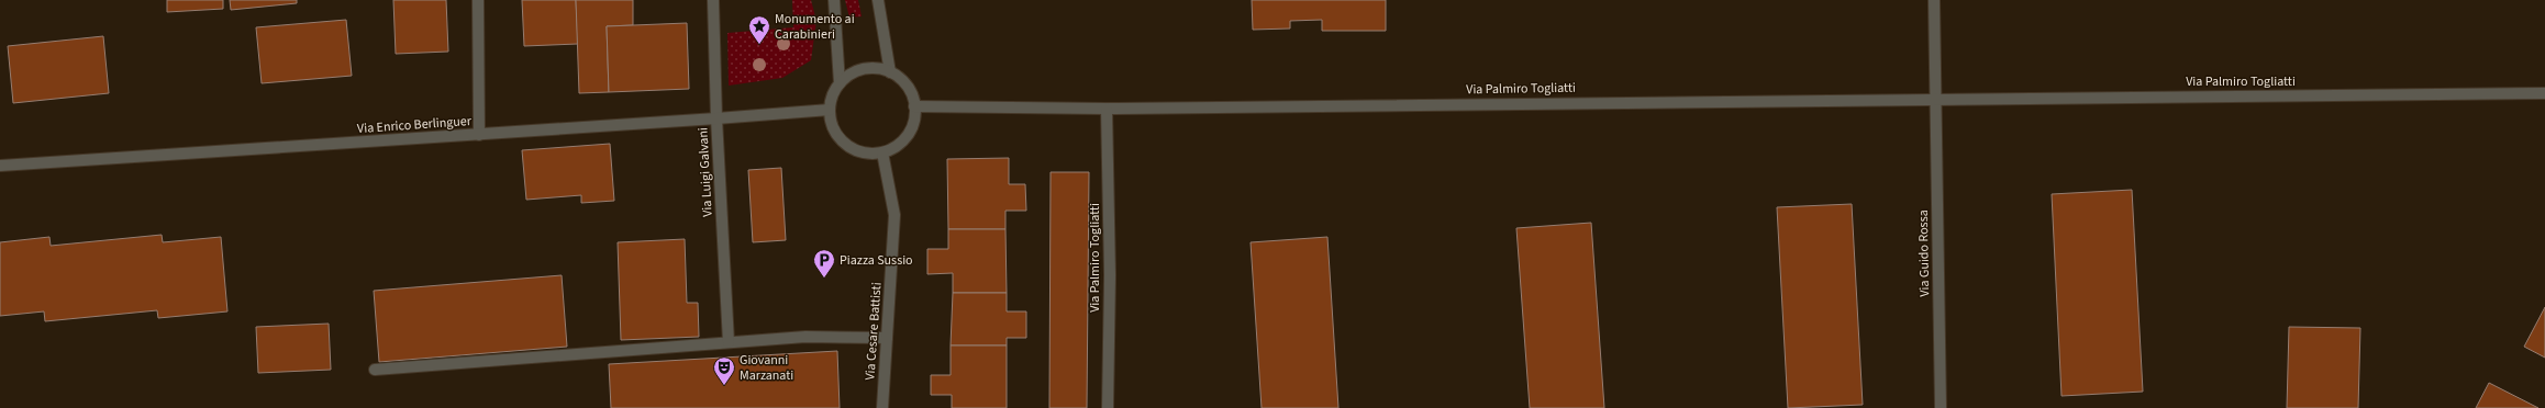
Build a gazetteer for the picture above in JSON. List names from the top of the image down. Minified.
{"streets":{"street":["Via Palmiro Togliatti","Via Enrico Berlinguer","Via Luigi Galvani","Via Guido Rossa","Via Cesare Battisti"]},"crossings":[["Via Palmiro Togliatti","Via Enrico Berlinguer"],["Via Palmiro Togliatti","Via Guido Rossa"],["Via Palmiro Togliatti","Via Cesare Battisti"],["Via Enrico Berlinguer","Via Luigi Galvani"],["Via Enrico Berlinguer","Via Cesare Battisti"]],"places":{"place":["Monumento ai Carabinieri"],"parking":["Piazza Sussio"],"theatre":["Giovanni Marzanati"]}}
